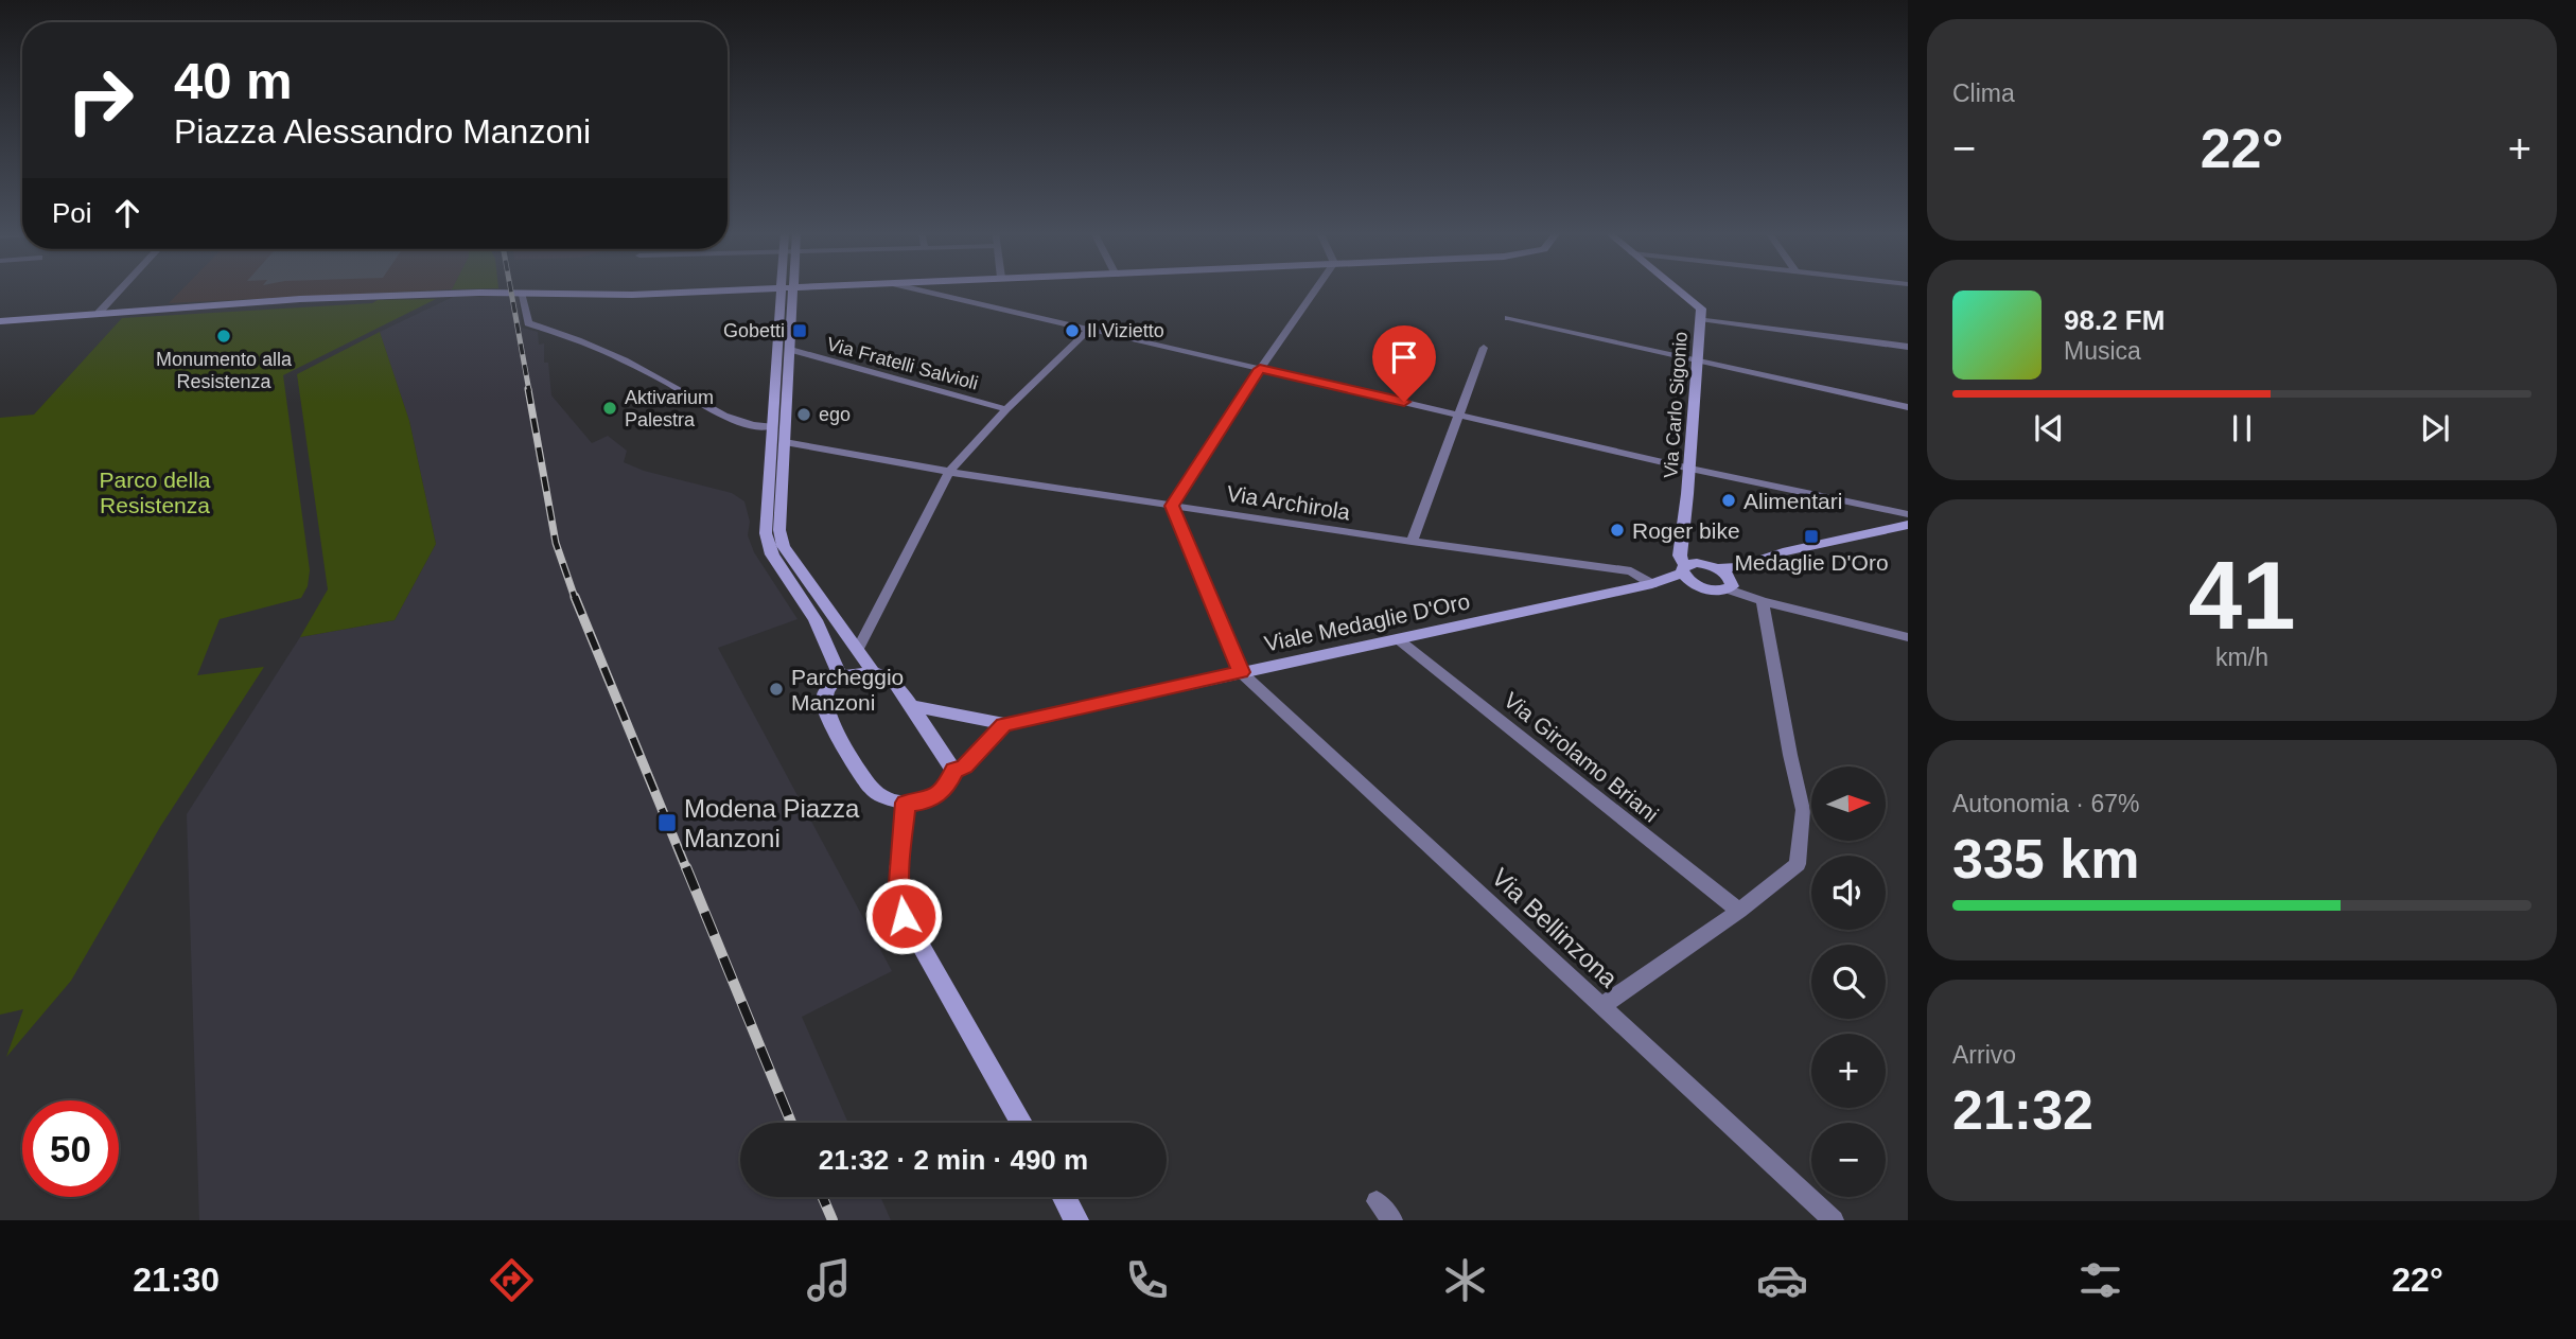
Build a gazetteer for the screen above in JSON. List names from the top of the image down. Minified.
{"streets":{"street":["Via Fratelli Salvioli","Via Carlo Sigonio","Via Archirola","Viale Medaglie D'Oro","Via Girolamo Briani","Via Bellinzona"]},"crossings":[["Via Carlo Sigonio","Viale Medaglie D'Oro"],["Via Archirola","Viale Medaglie D'Oro"],["Viale Medaglie D'Oro","Via Girolamo Briani"],["Viale Medaglie D'Oro","Via Bellinzona"]],"parks":["Parco della Resistenza"],"places":{"transit":["Gobetti","Medaglie D'Oro","Modena Piazza Manzoni"],"other":["Il Vizietto","Monumento alla Resistenza","Aktivarium Palestra","ego","Alimentari","Roger bike","Parcheggio Manzoni"]},"north":"right","page":{"tile":["Clima",["41","km/h"],["Autonomia · 67%","335 km"],["Arrivo","21:32"]],"turn":["40 m","Piazza Alessandro Manzoni"],"heat":["−","22°","+"],"then":"Poi","song":["98.2 FM","Musica"],"map_buttons":["+","−"],"limit":"50","trip":"21:32 · 2 min · 490 m","tabs":["21:30","22°"]}}
